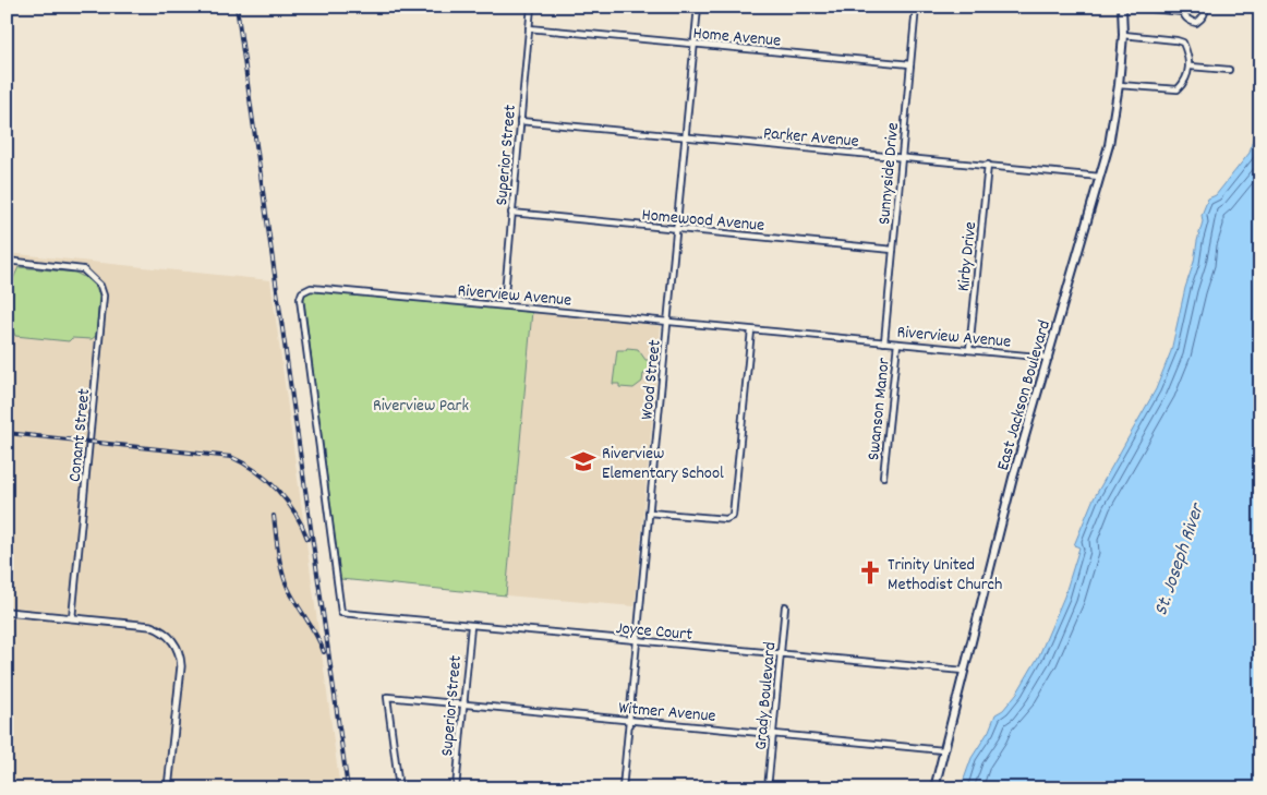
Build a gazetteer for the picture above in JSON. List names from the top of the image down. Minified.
{"streets":{"main road":["East Jackson Boulevard"],"street":["Home Avenue","Parker Avenue","Superior Street","Sunnyside Drive","Homewood Avenue","Kirby Drive","Riverview Avenue","Wood Street","Swanson Manor","Conant Street","Joyce Court","Grady Boulevard","Witmer Avenue"]},"crossings":[["Home Avenue","Superior Street"],["Home Avenue","Sunnyside Drive"],["Home Avenue","Wood Street"],["Parker Avenue","Superior Street"],["Parker Avenue","Sunnyside Drive"],["Parker Avenue","Kirby Drive"],["Parker Avenue","Wood Street"],["Parker Avenue","East Jackson Boulevard"],["Superior Street","Homewood Avenue"],["Superior Street","Riverview Avenue"],["Superior Street","Joyce Court"],["Superior Street","Witmer Avenue"],["Sunnyside Drive","Homewood Avenue"],["Sunnyside Drive","Riverview Avenue"],["Homewood Avenue","Wood Street"],["Kirby Drive","Riverview Avenue"],["Riverview Avenue","Wood Street"],["Riverview Avenue","East Jackson Boulevard"],["Riverview Avenue","Swanson Manor"],["Riverview Avenue","Joyce Court"],["Wood Street","Joyce Court"],["Wood Street","Witmer Avenue"],["East Jackson Boulevard","Joyce Court"],["East Jackson Boulevard","Witmer Avenue"],["Joyce Court","Grady Boulevard"],["Grady Boulevard","Witmer Avenue"]],"water":["St. Joseph River"],"parks":["Riverview Park"],"places":{"school or university":["Riverview Elementary School"],"church":["Trinity United Methodist Church"]}}
